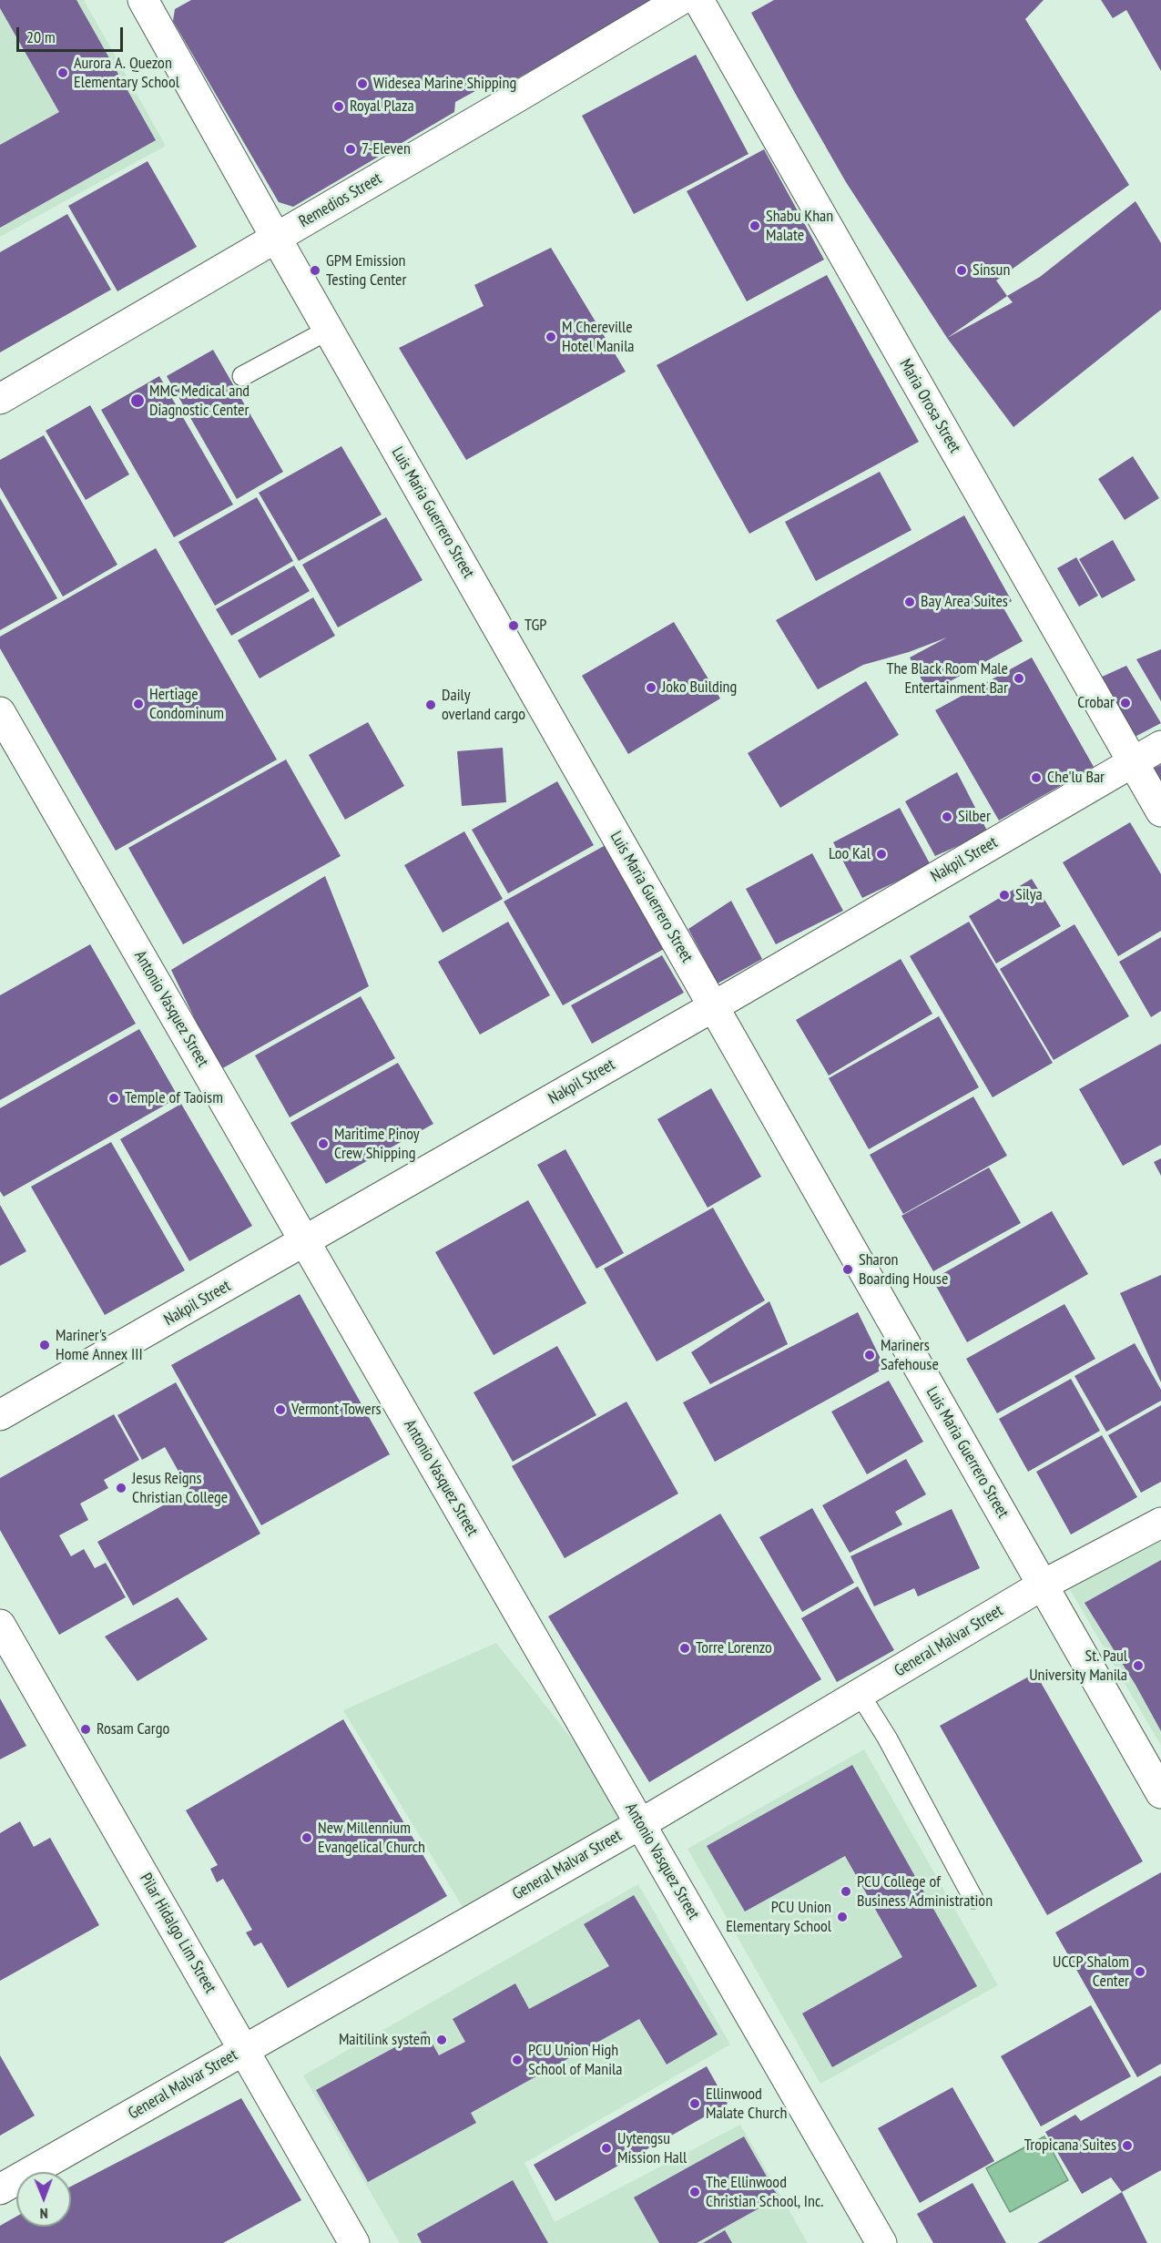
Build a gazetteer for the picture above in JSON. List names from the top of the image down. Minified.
{"streets":{"street":["Remedios Street","Maria Orosa Street","Luis Maria Guerrero Street","Nakpil Street","Antonio Vasquez Street","General Malvar Street","Pilar Hidalgo Lim Street"]},"crossings":[["Remedios Street","Luis Maria Guerrero Street"],["Maria Orosa Street","Nakpil Street"],["Luis Maria Guerrero Street","Nakpil Street"],["Luis Maria Guerrero Street","General Malvar Street"],["Nakpil Street","Antonio Vasquez Street"],["Antonio Vasquez Street","General Malvar Street"],["General Malvar Street","Pilar Hidalgo Lim Street"]],"places":["Aurora A. Quezon Elementary School","Widesea Marine Shipping","Royal Plaza","7-Eleven","Shabu Khan Malate","GPM Emission Testing Center","Sinsun","M Chereville Hotel Manila","MMC Medical and Diagnostic Center","Bay Area Suites","TGP","The Black Room Male Entertainment Bar","Joko Building","Crobar","Hertiage Condominum","Daily overland cargo","Che'lu Bar","Silber","Loo Kal","Silya","Temple of Taoism","Maritime Pinoy Crew Shipping","Sharon Boarding House","Mariner's Home Annex III","Mariners Safehouse","Vermont Towers","Jesus Reigns Christian College","Torre Lorenzo","St. Paul University Manila","Rosam Cargo","New Millennium Evangelical Church","PCU College of Business Administration","PCU Union Elementary School","UCCP Shalom Center","Maitilink system","PCU Union High School of Manila","Ellinwood Malate Church","Tropicana Suites","Uytengsu Mission Hall","The Ellinwood Christian School, Inc."],"scale_bar":"20 m","north":"bottom"}
